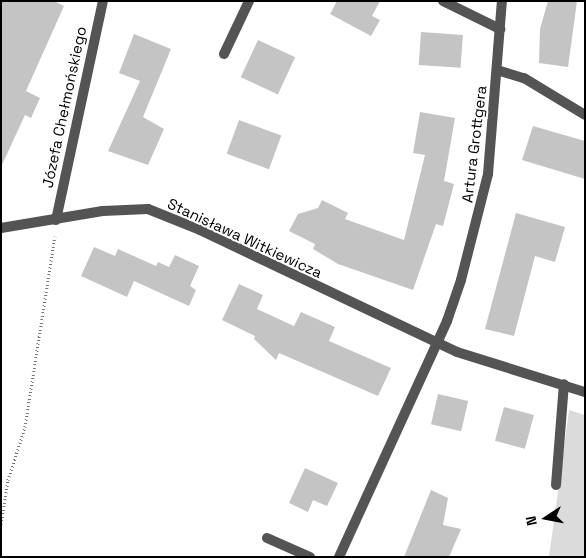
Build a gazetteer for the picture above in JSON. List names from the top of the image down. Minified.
{"streets":{"street":["Józefa Chełmońskiego","Artura Grottgera","Stanisława Witkiewicza"]},"crossings":[["Józefa Chełmońskiego","Stanisława Witkiewicza"],["Artura Grottgera","Stanisława Witkiewicza"]],"north":"left"}
